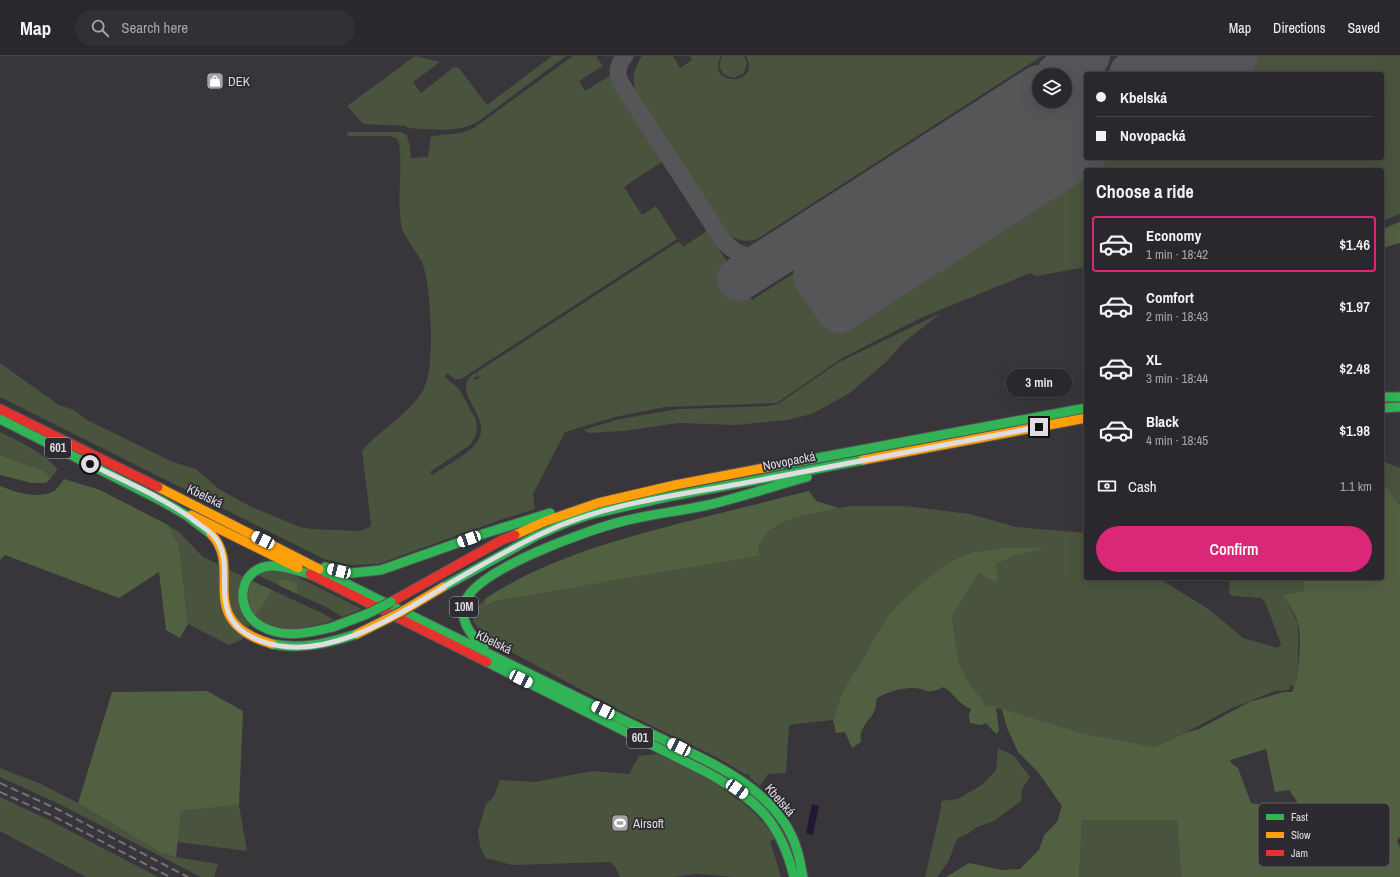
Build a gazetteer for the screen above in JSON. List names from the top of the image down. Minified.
{"streets":{"main road":["601","Novopacká","Kbelská","10M"]},"crossings":[["Novopacká","Kbelská"],["Novopacká","10M"],["Kbelská","10M"]],"places":{"shop":["DEK"],"sports":["Airsoft"]},"legend":["Fast","Slow","Jam"],"page":{"header":"Map","search":"Search here","nav":["Map","Directions","Saved"],"banner":["Kbelská","Novopacká"],"heading":"Choose a ride","list":[{"name":"Economy","note":"1 min · 18:42","value":"$1.46"},{"name":"Comfort","note":"2 min · 18:43","value":"$1.97"},{"name":"XL","note":"3 min · 18:44","value":"$2.48"},{"name":"Black","note":"4 min · 18:45","value":"$1.98"}],"bubble":"3 min","pay":["Cash","1.1 km"],"buttons":"Confirm"}}
